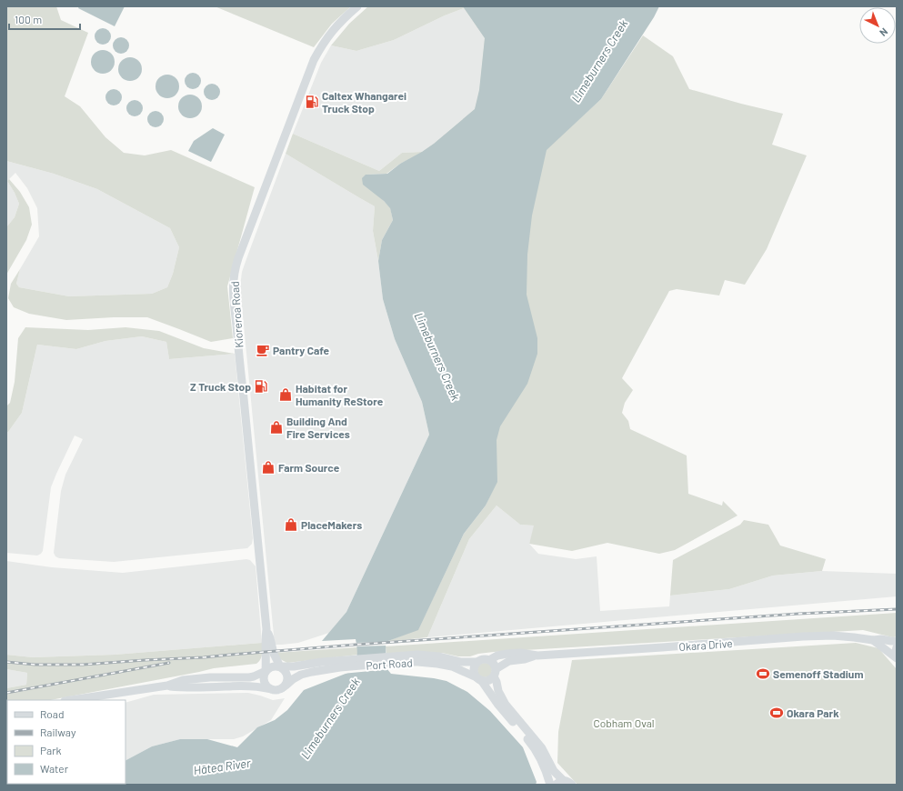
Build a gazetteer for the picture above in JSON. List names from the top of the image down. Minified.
{"streets":{"main road":["Kioreroa Road","Okara Drive","Port Road"]},"crossings":[["Kioreroa Road","Port Road"],["Okara Drive","Port Road"]],"water":["Limeburners Creek","Hātea River"],"parks":["Cobham Oval"],"places":{"fuel station":["Caltex Whangarei Truck Stop","Z Truck Stop"],"cafe":["Pantry Cafe"],"shop":["Habitat for Humanity ReStore","Building And Fire Services","Farm Source","PlaceMakers"],"sports":["Semenoff Stadium","Okara Park"]},"legend":["Road","Railway","Park","Water"],"scale_bar":"100 m","north":"bottom right"}
